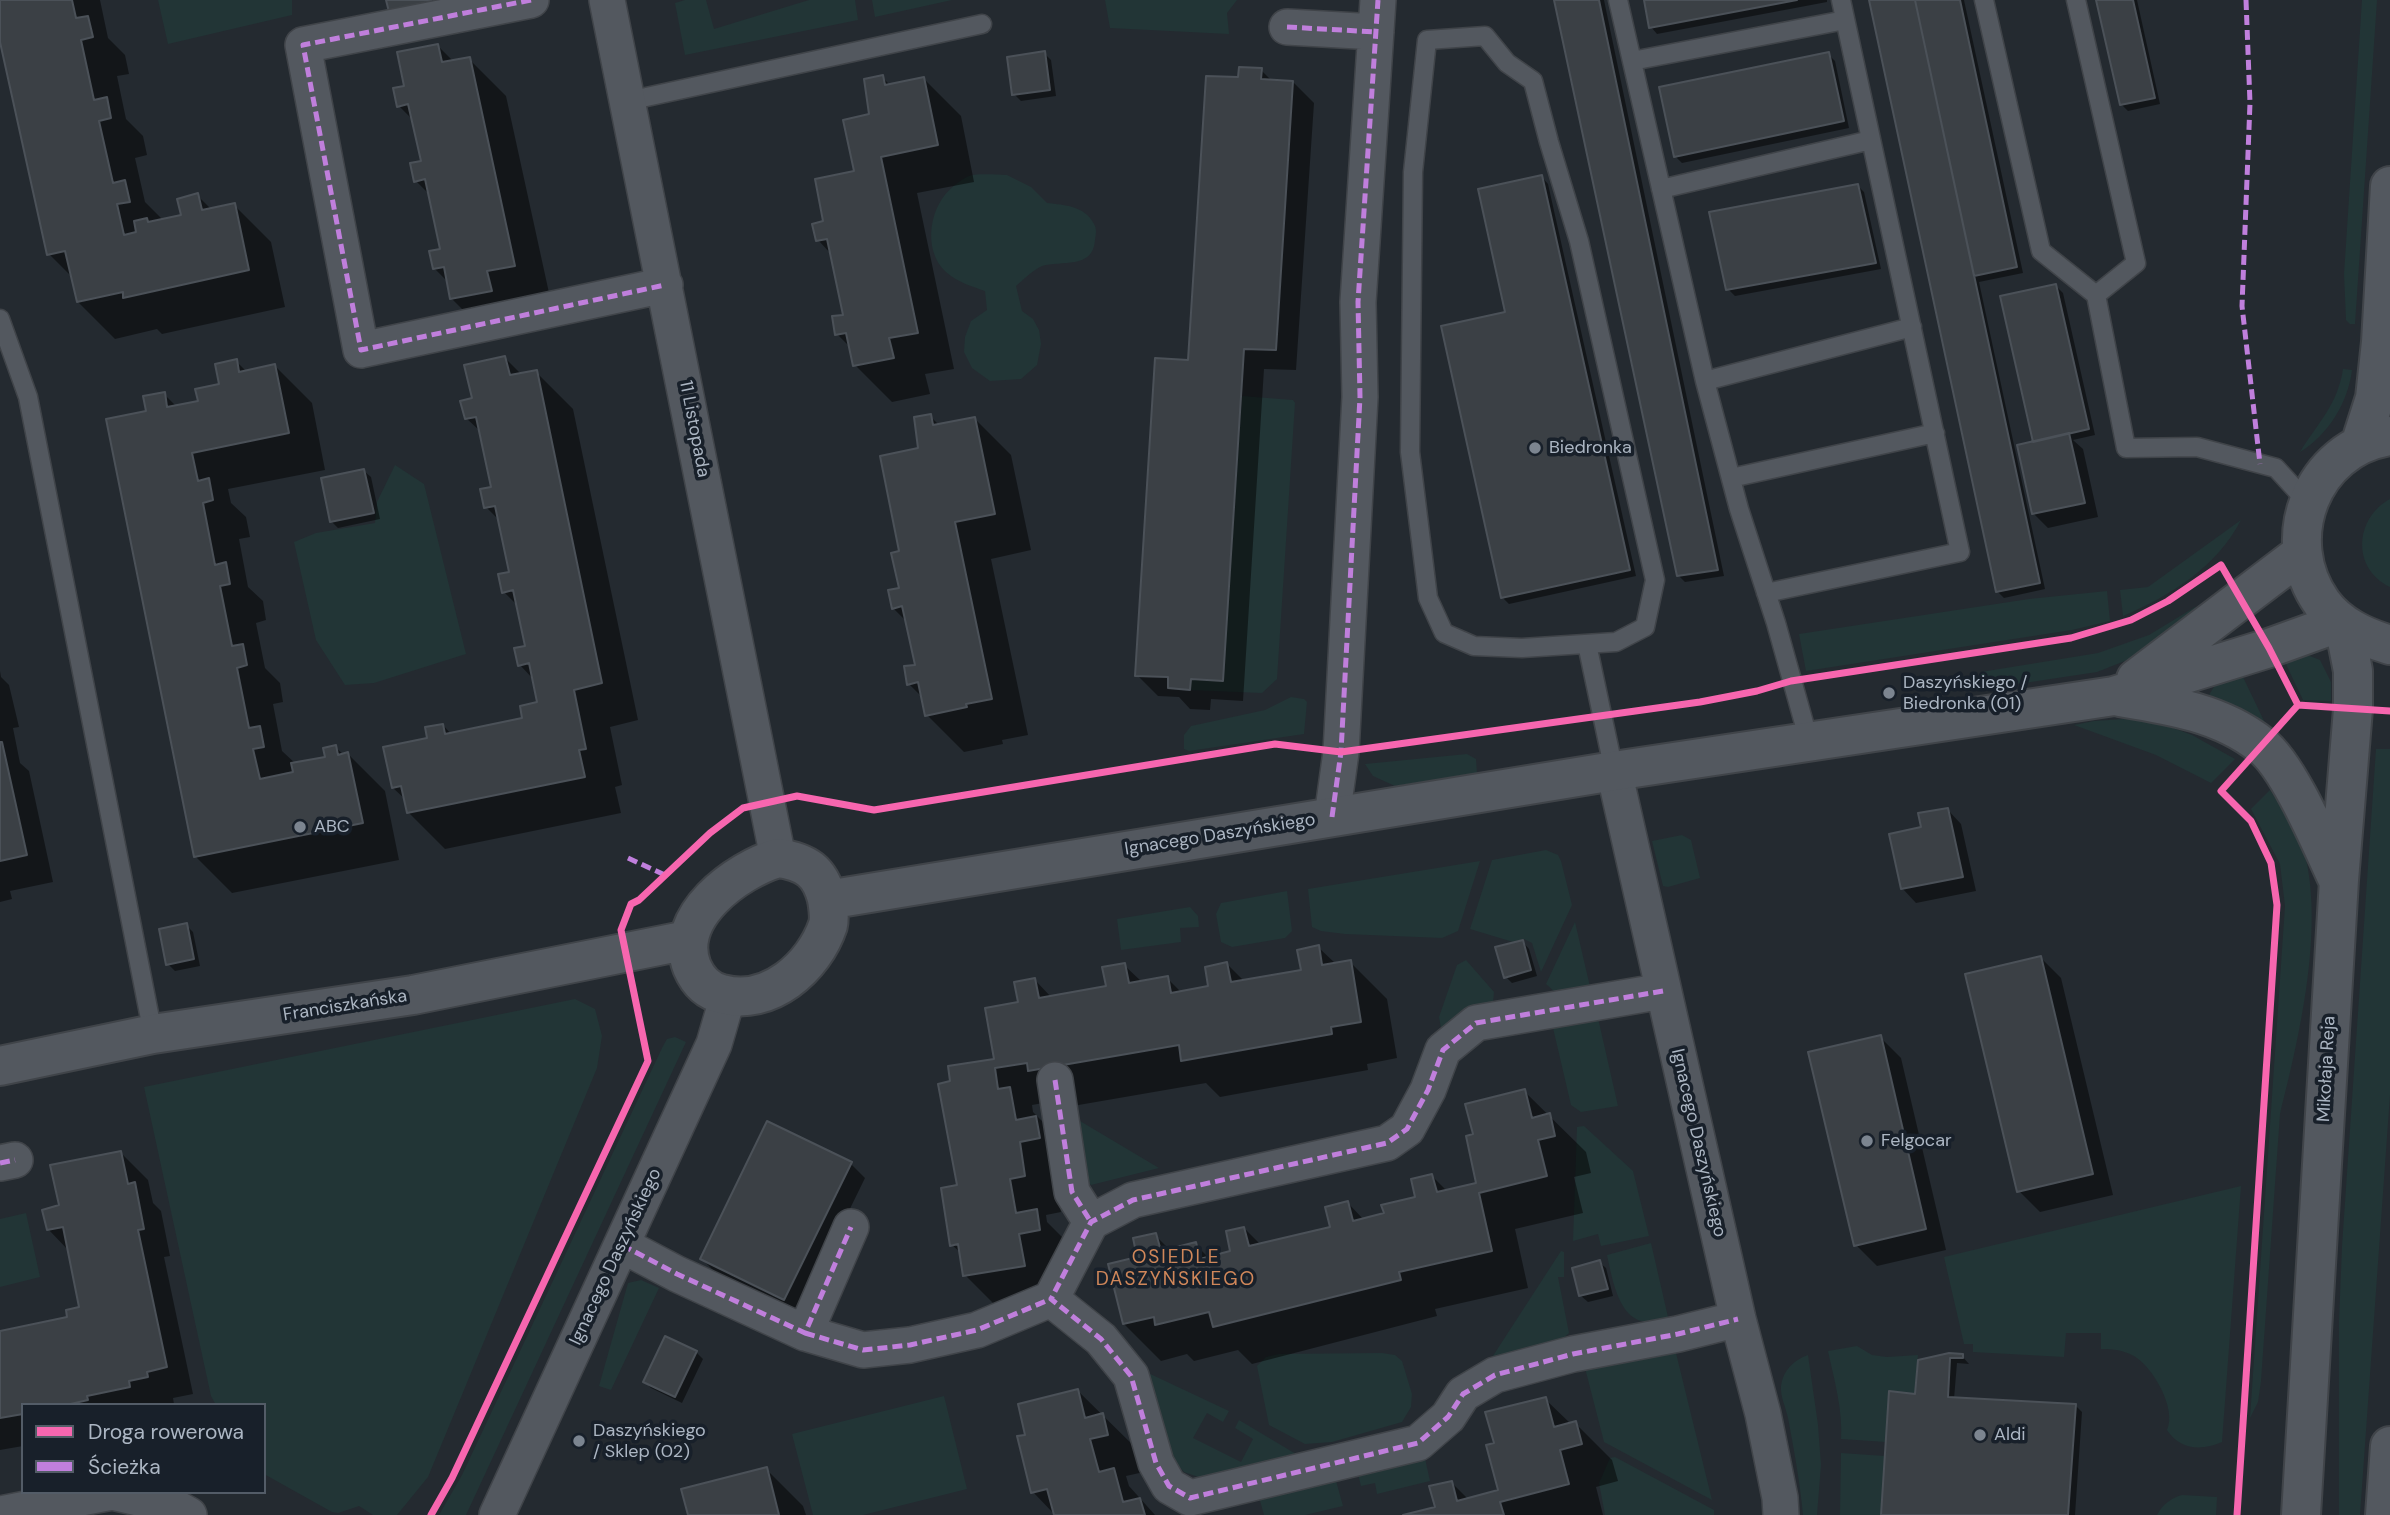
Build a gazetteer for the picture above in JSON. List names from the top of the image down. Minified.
{"streets":{"street":["11 Listopada","Ignacego Daszyńskiego","Franciszkańska","Mikołaja Reja"]},"crossings":[["11 Listopada","Ignacego Daszyńskiego"],["11 Listopada","Franciszkańska"],["Ignacego Daszyńskiego","Franciszkańska"],["Ignacego Daszyńskiego","Mikołaja Reja"]],"districts":["OSIEDLE DASZYŃSKIEGO"],"places":["Biedronka","Daszyńskiego / Biedronka (01)","ABC","Felgocar","Aldi","Daszyńskiego / Sklep (02)"],"legend":["Droga rowerowa","Ścieżka"]}
